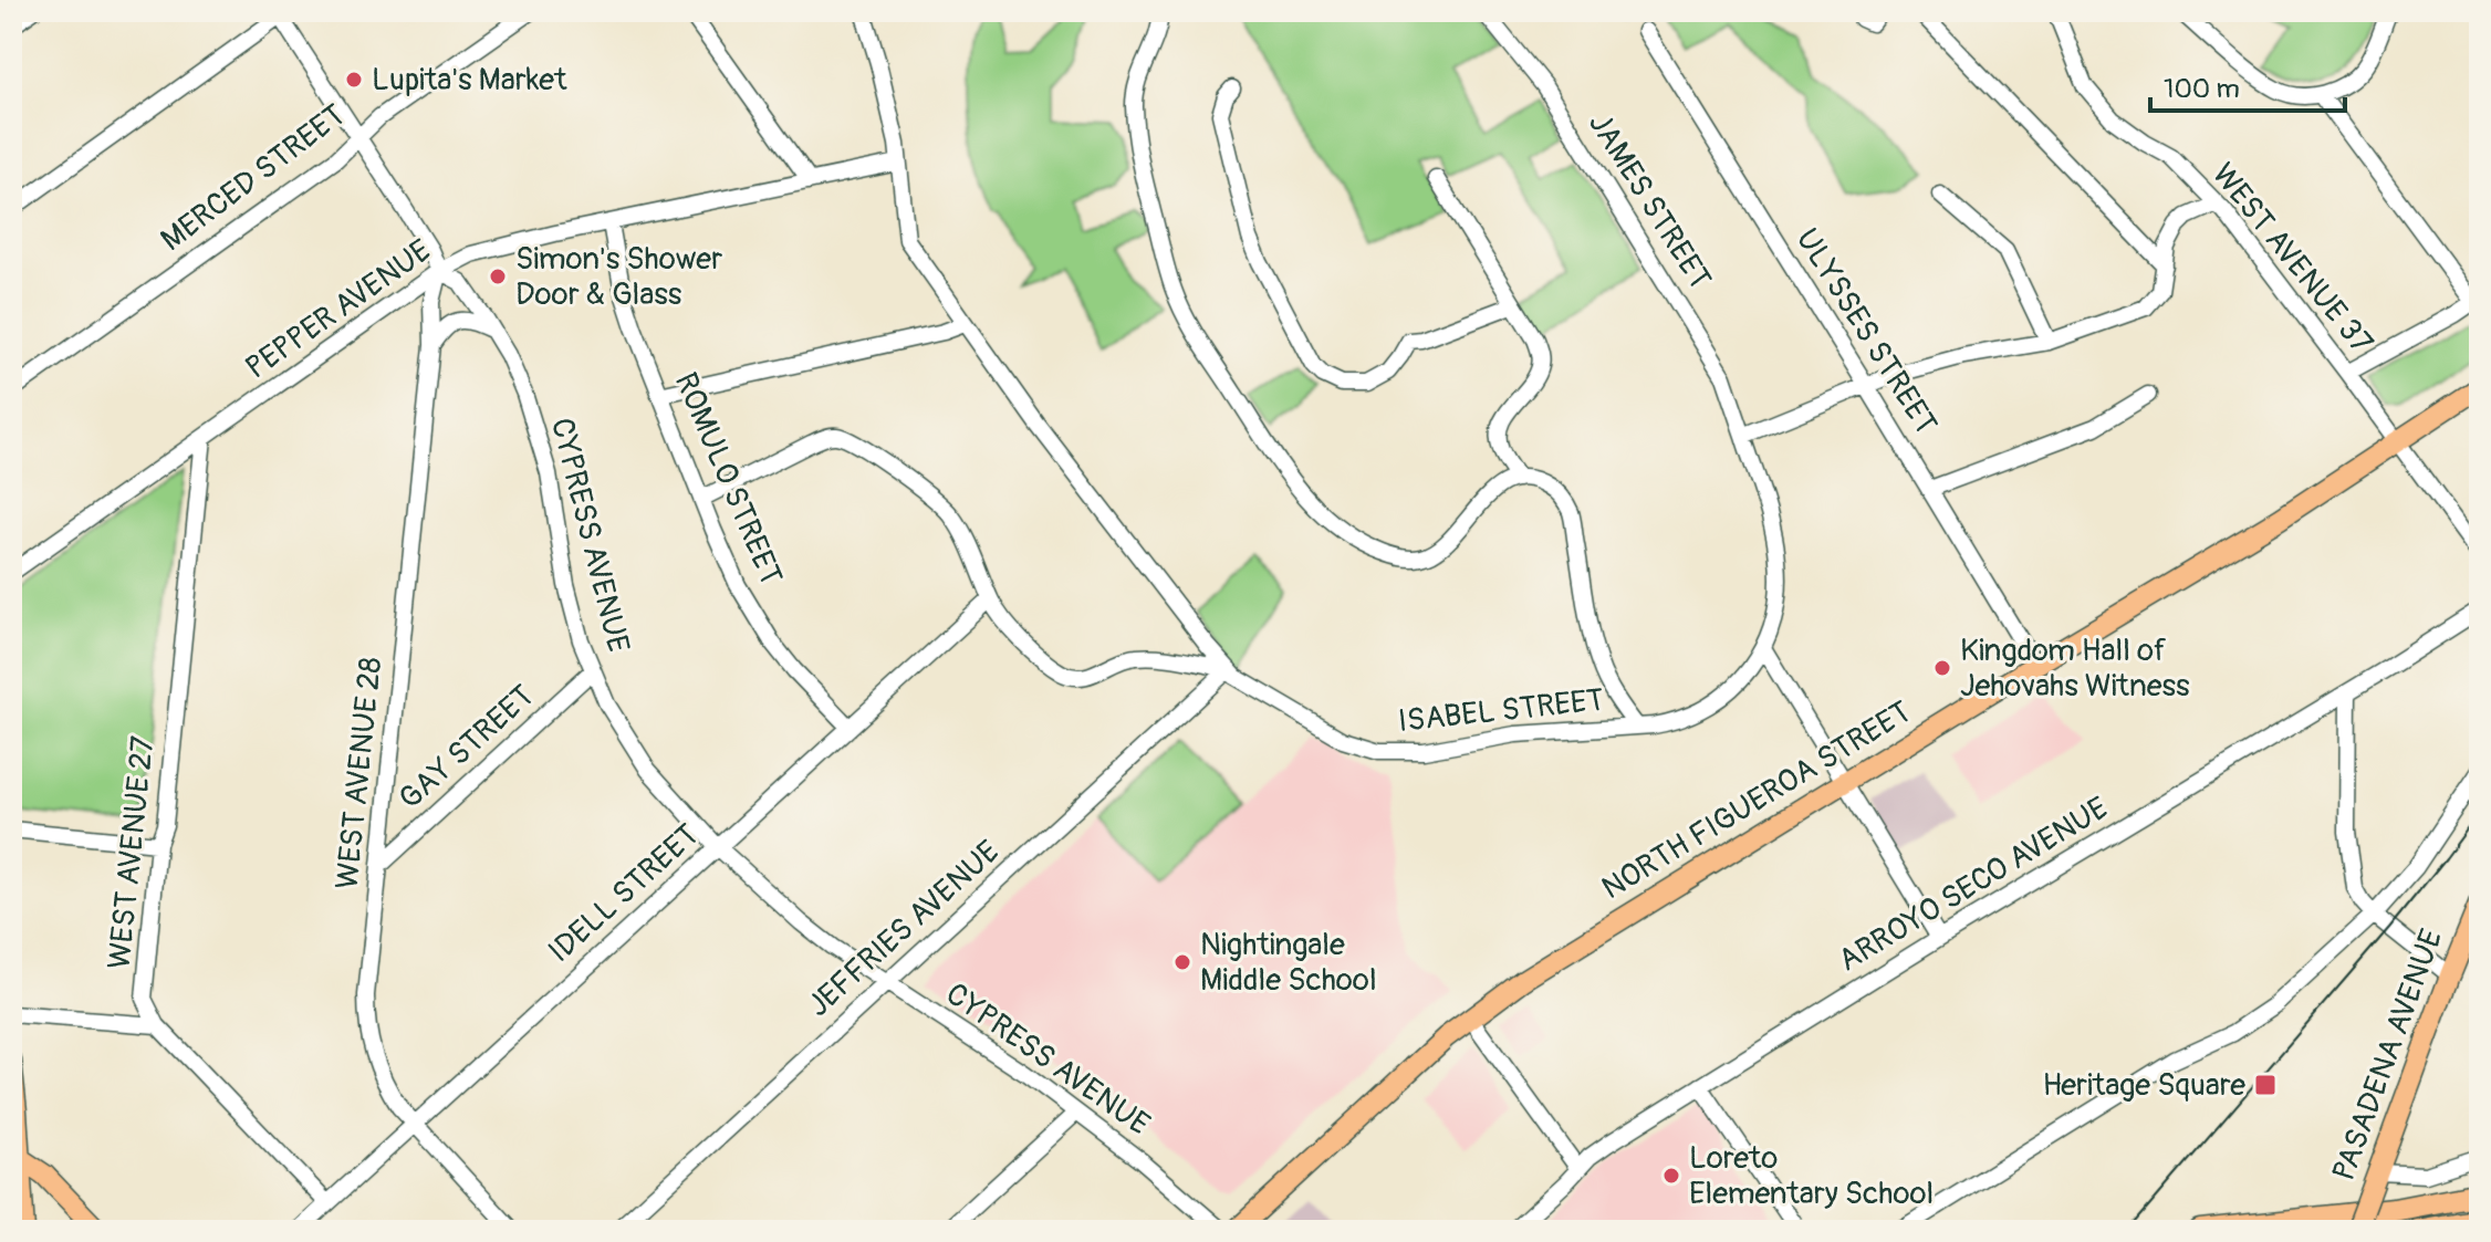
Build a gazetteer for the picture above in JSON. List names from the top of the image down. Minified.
{"streets":{"main road":["NORTH FIGUEROA STREET","PASADENA AVENUE"],"street":["MERCED STREET","JAMES STREET","WEST AVENUE 37","PEPPER AVENUE","ULYSSES STREET","ROMULO STREET","CYPRESS AVENUE","ISABEL STREET","GAY STREET","WEST AVENUE 28","WEST AVENUE 27","ARROYO SECO AVENUE","IDELL STREET","JEFFRIES AVENUE"]},"crossings":[["MERCED STREET","CYPRESS AVENUE"],["JAMES STREET","ISABEL STREET"],["WEST AVENUE 37","NORTH FIGUEROA STREET"],["PEPPER AVENUE","ROMULO STREET"],["PEPPER AVENUE","CYPRESS AVENUE"],["PEPPER AVENUE","ISABEL STREET"],["PEPPER AVENUE","WEST AVENUE 28"],["PEPPER AVENUE","WEST AVENUE 27"],["ULYSSES STREET","NORTH FIGUEROA STREET"],["ROMULO STREET","IDELL STREET"],["CYPRESS AVENUE","GAY STREET"],["CYPRESS AVENUE","WEST AVENUE 28"],["CYPRESS AVENUE","IDELL STREET"],["CYPRESS AVENUE","JEFFRIES AVENUE"],["ISABEL STREET","JEFFRIES AVENUE"],["GAY STREET","WEST AVENUE 28"],["WEST AVENUE 28","IDELL STREET"],["WEST AVENUE 27","IDELL STREET"]],"places":{"other":["Lupita's Market","Simon's Shower Door & Glass","Kingdom Hall of Jehovahs Witness","Nightingale Middle School","Loreto Elementary School"],"transit":["Heritage Square"]},"scale_bar":"100 m"}
